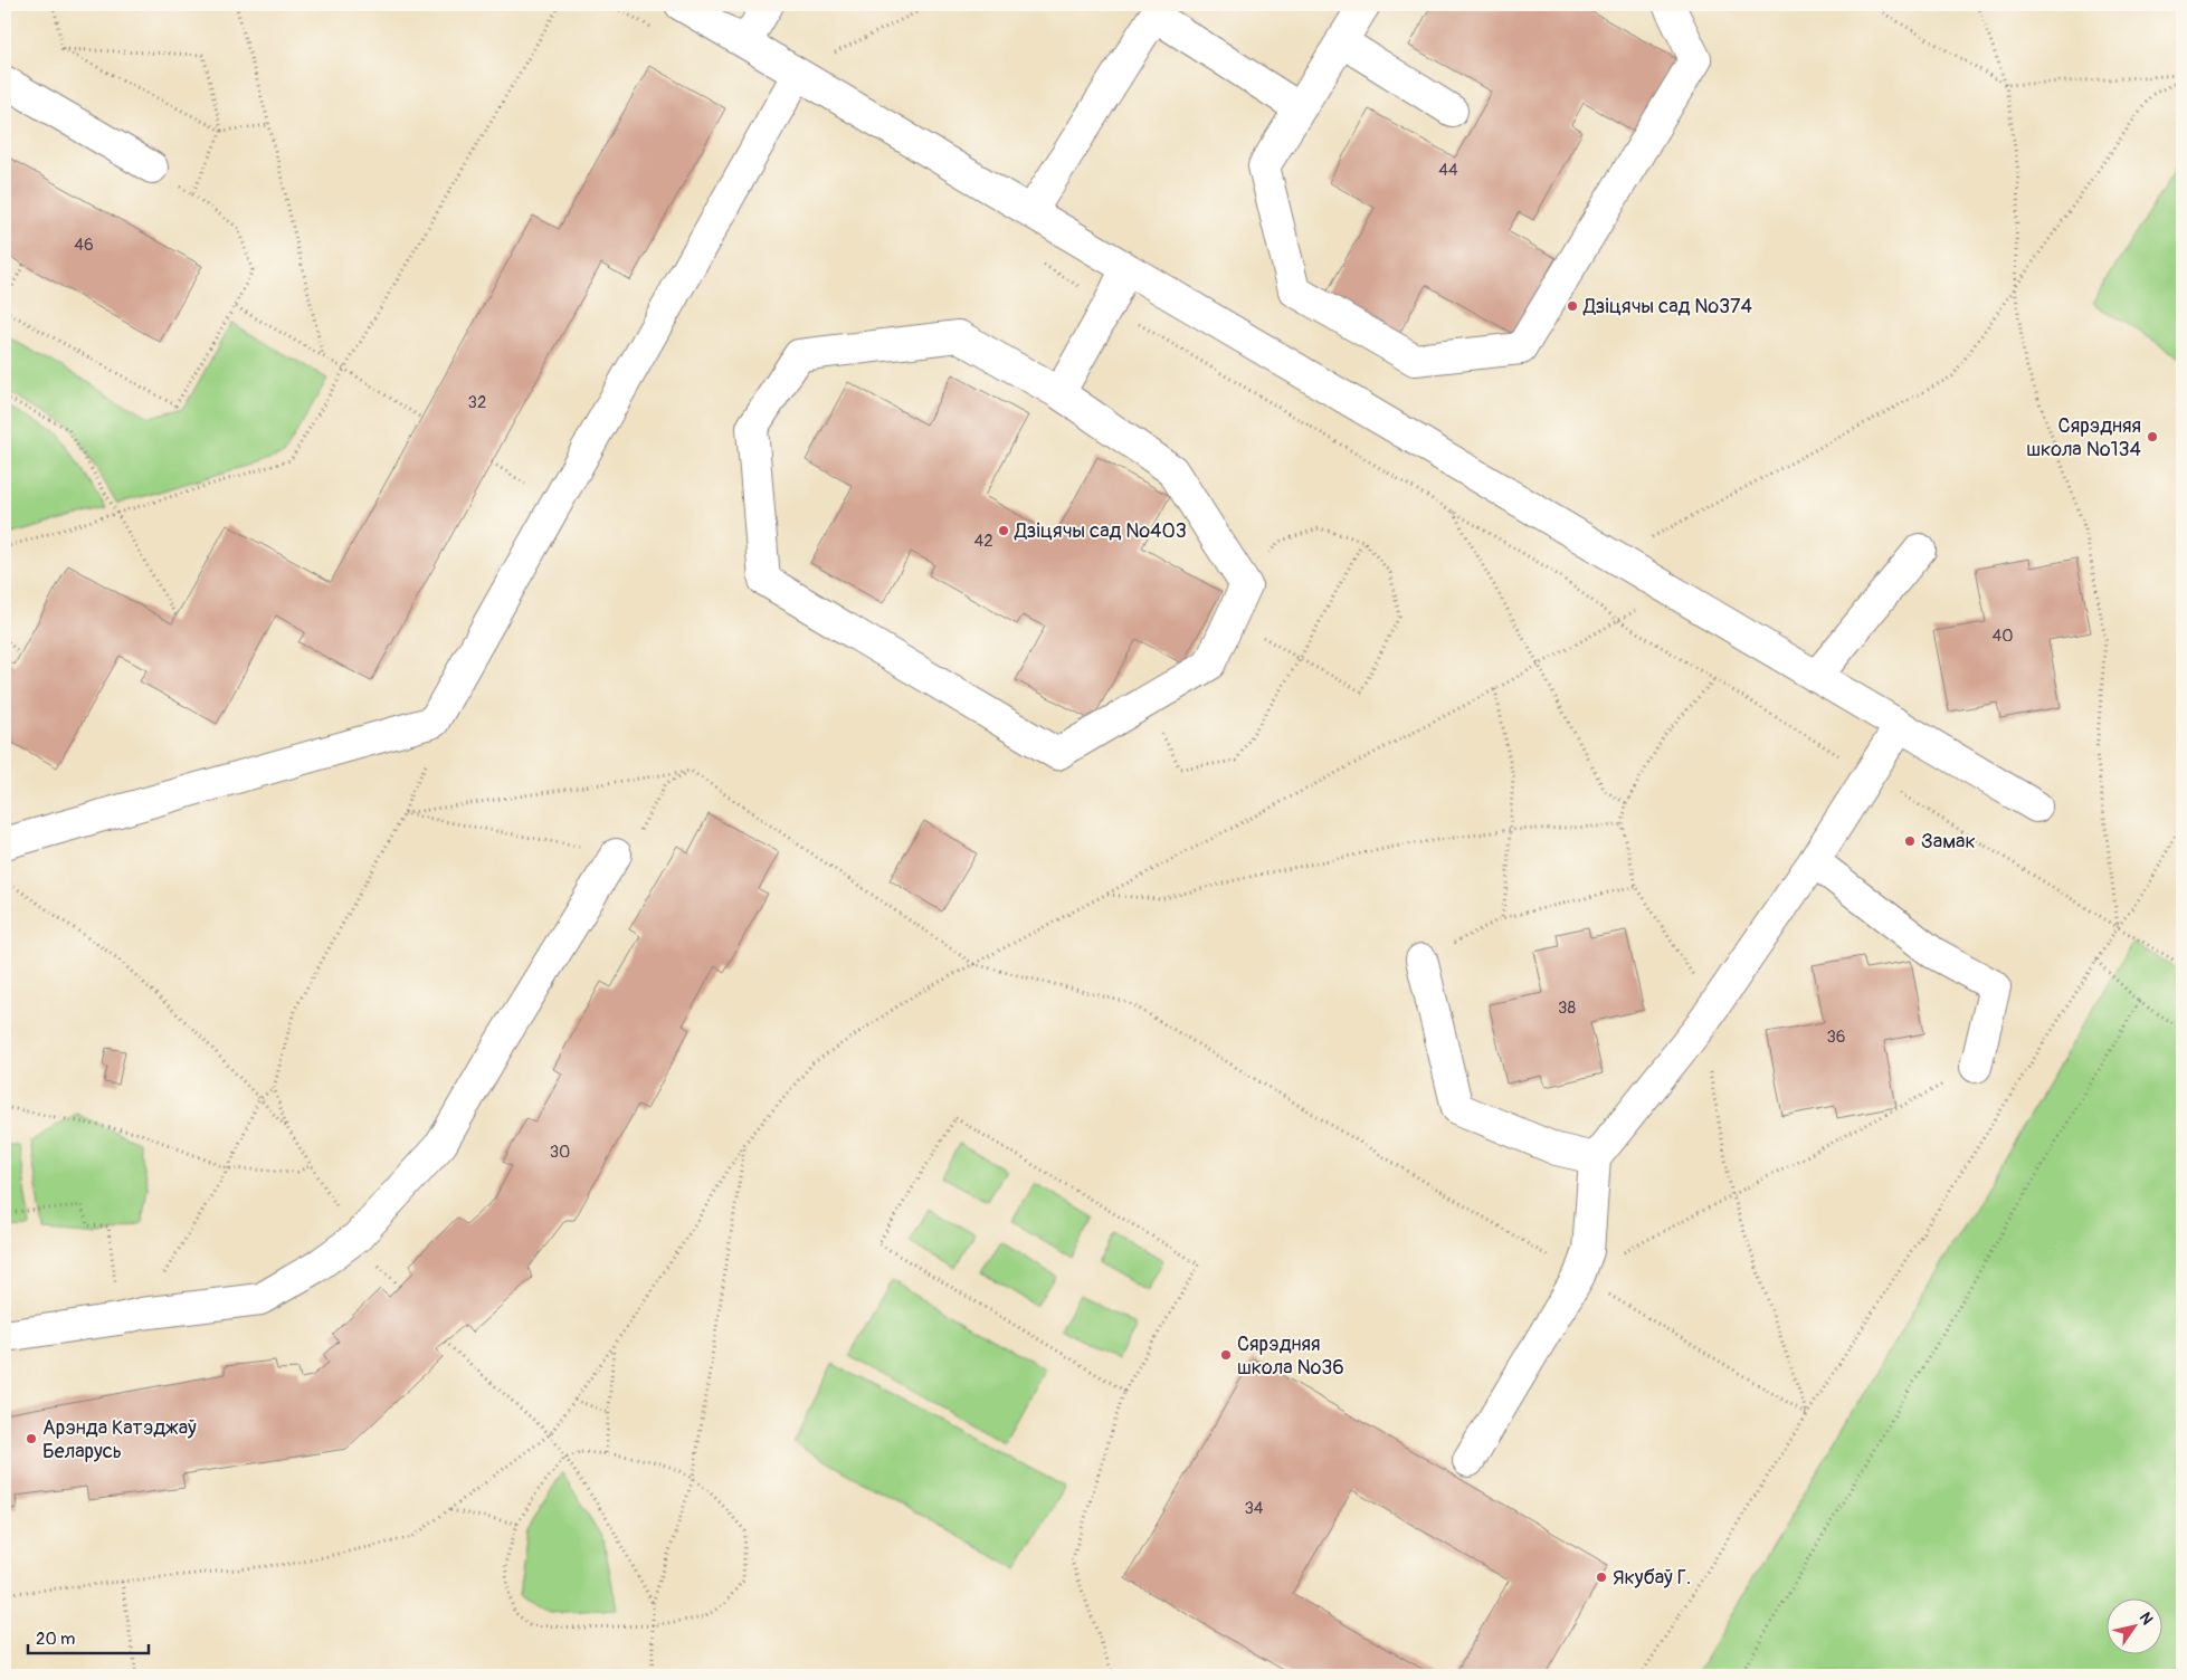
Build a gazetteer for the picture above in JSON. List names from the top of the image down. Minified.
{"places":["Дзіцячы сад №374","Сярэдняя школа №134","Дзіцячы сад №403","Замак","Сярэдняя школа №36","Арэнда Катэджаў Беларусь","Якубаў Г."],"house_numbers":["44","46","32","42","40","38","36","30","34"],"scale_bar":"20 m","north":"top right"}
